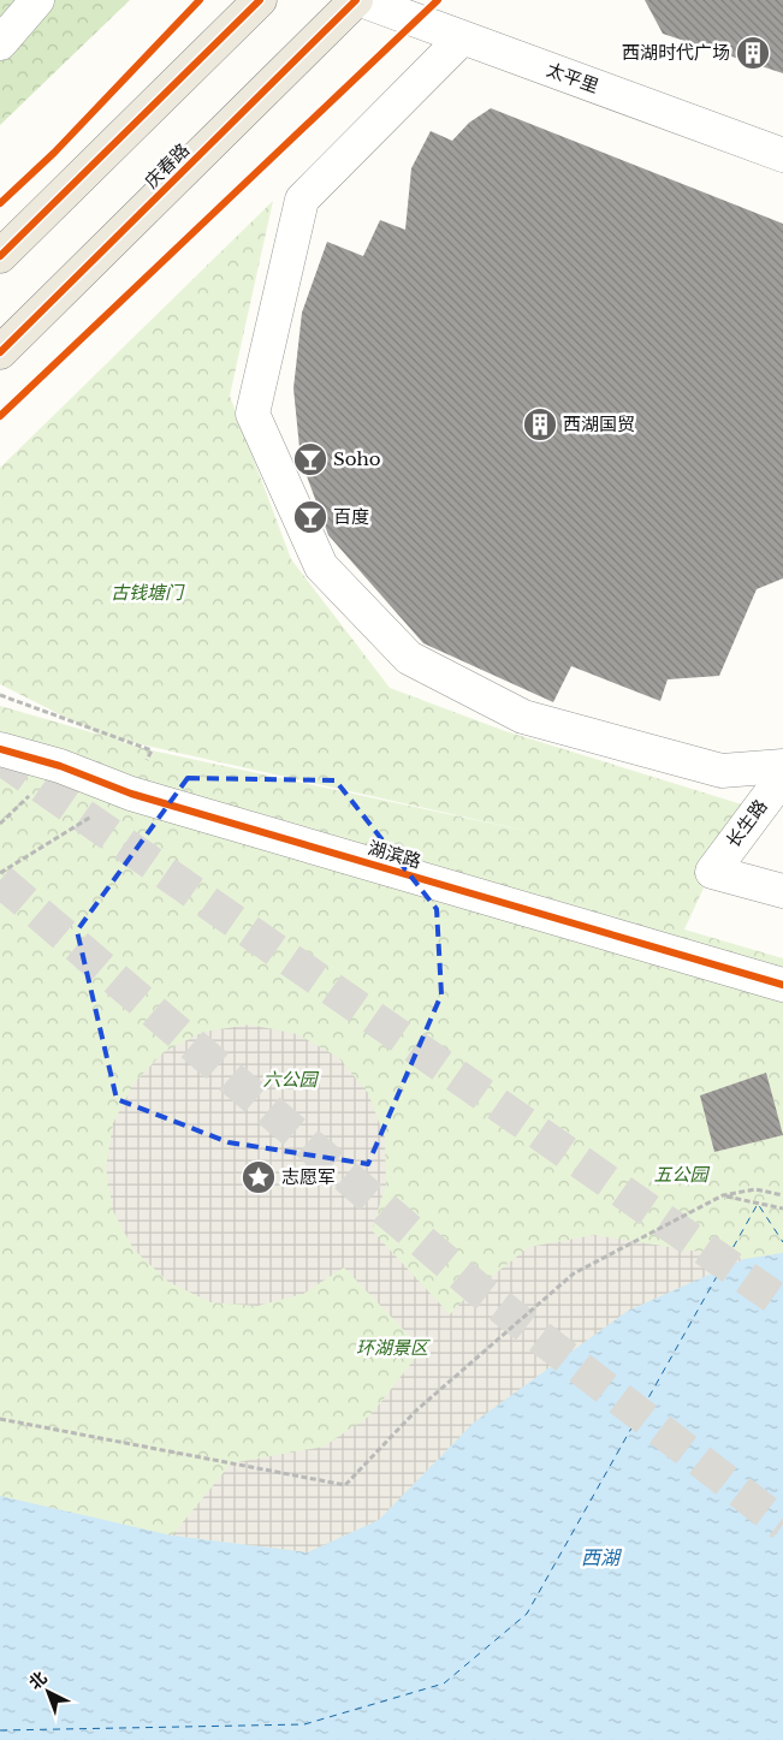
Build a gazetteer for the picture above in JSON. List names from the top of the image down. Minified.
{"streets":{"main road":["庆春路"],"street":["太平里","长生路","湖滨路"]},"water":["西湖"],"parks":["古钱塘门","六公园","五公园","环湖景区"],"places":{"building":["西湖时代广场","西湖国贸"],"bar":["Soho","百度"],"place":["志愿军"]},"north":"top left"}
